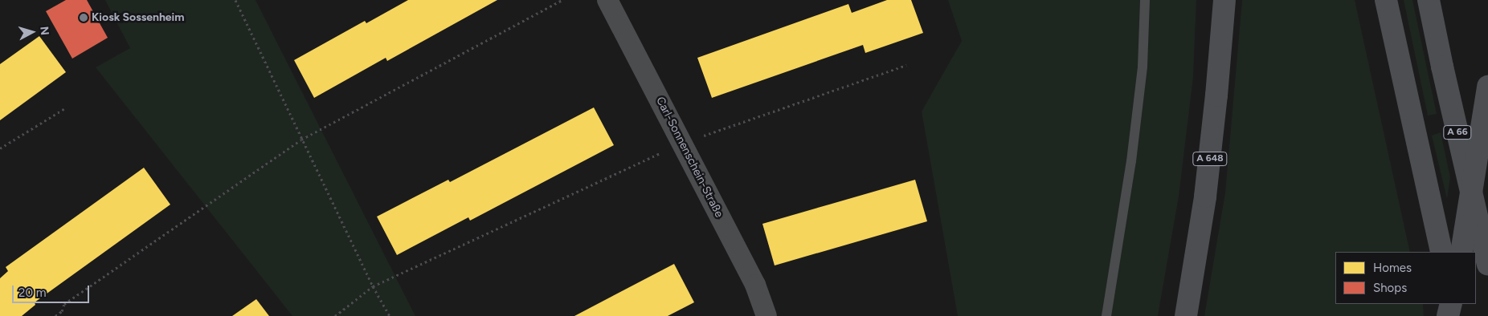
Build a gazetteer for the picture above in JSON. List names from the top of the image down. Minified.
{"streets":{"highway":["A 66","A 648"],"street":["Carl-Sonnenschein-Straße"]},"places":["Kiosk Sossenheim"],"legend":["Homes","Shops"],"scale_bar":"20 m","north":"right"}
